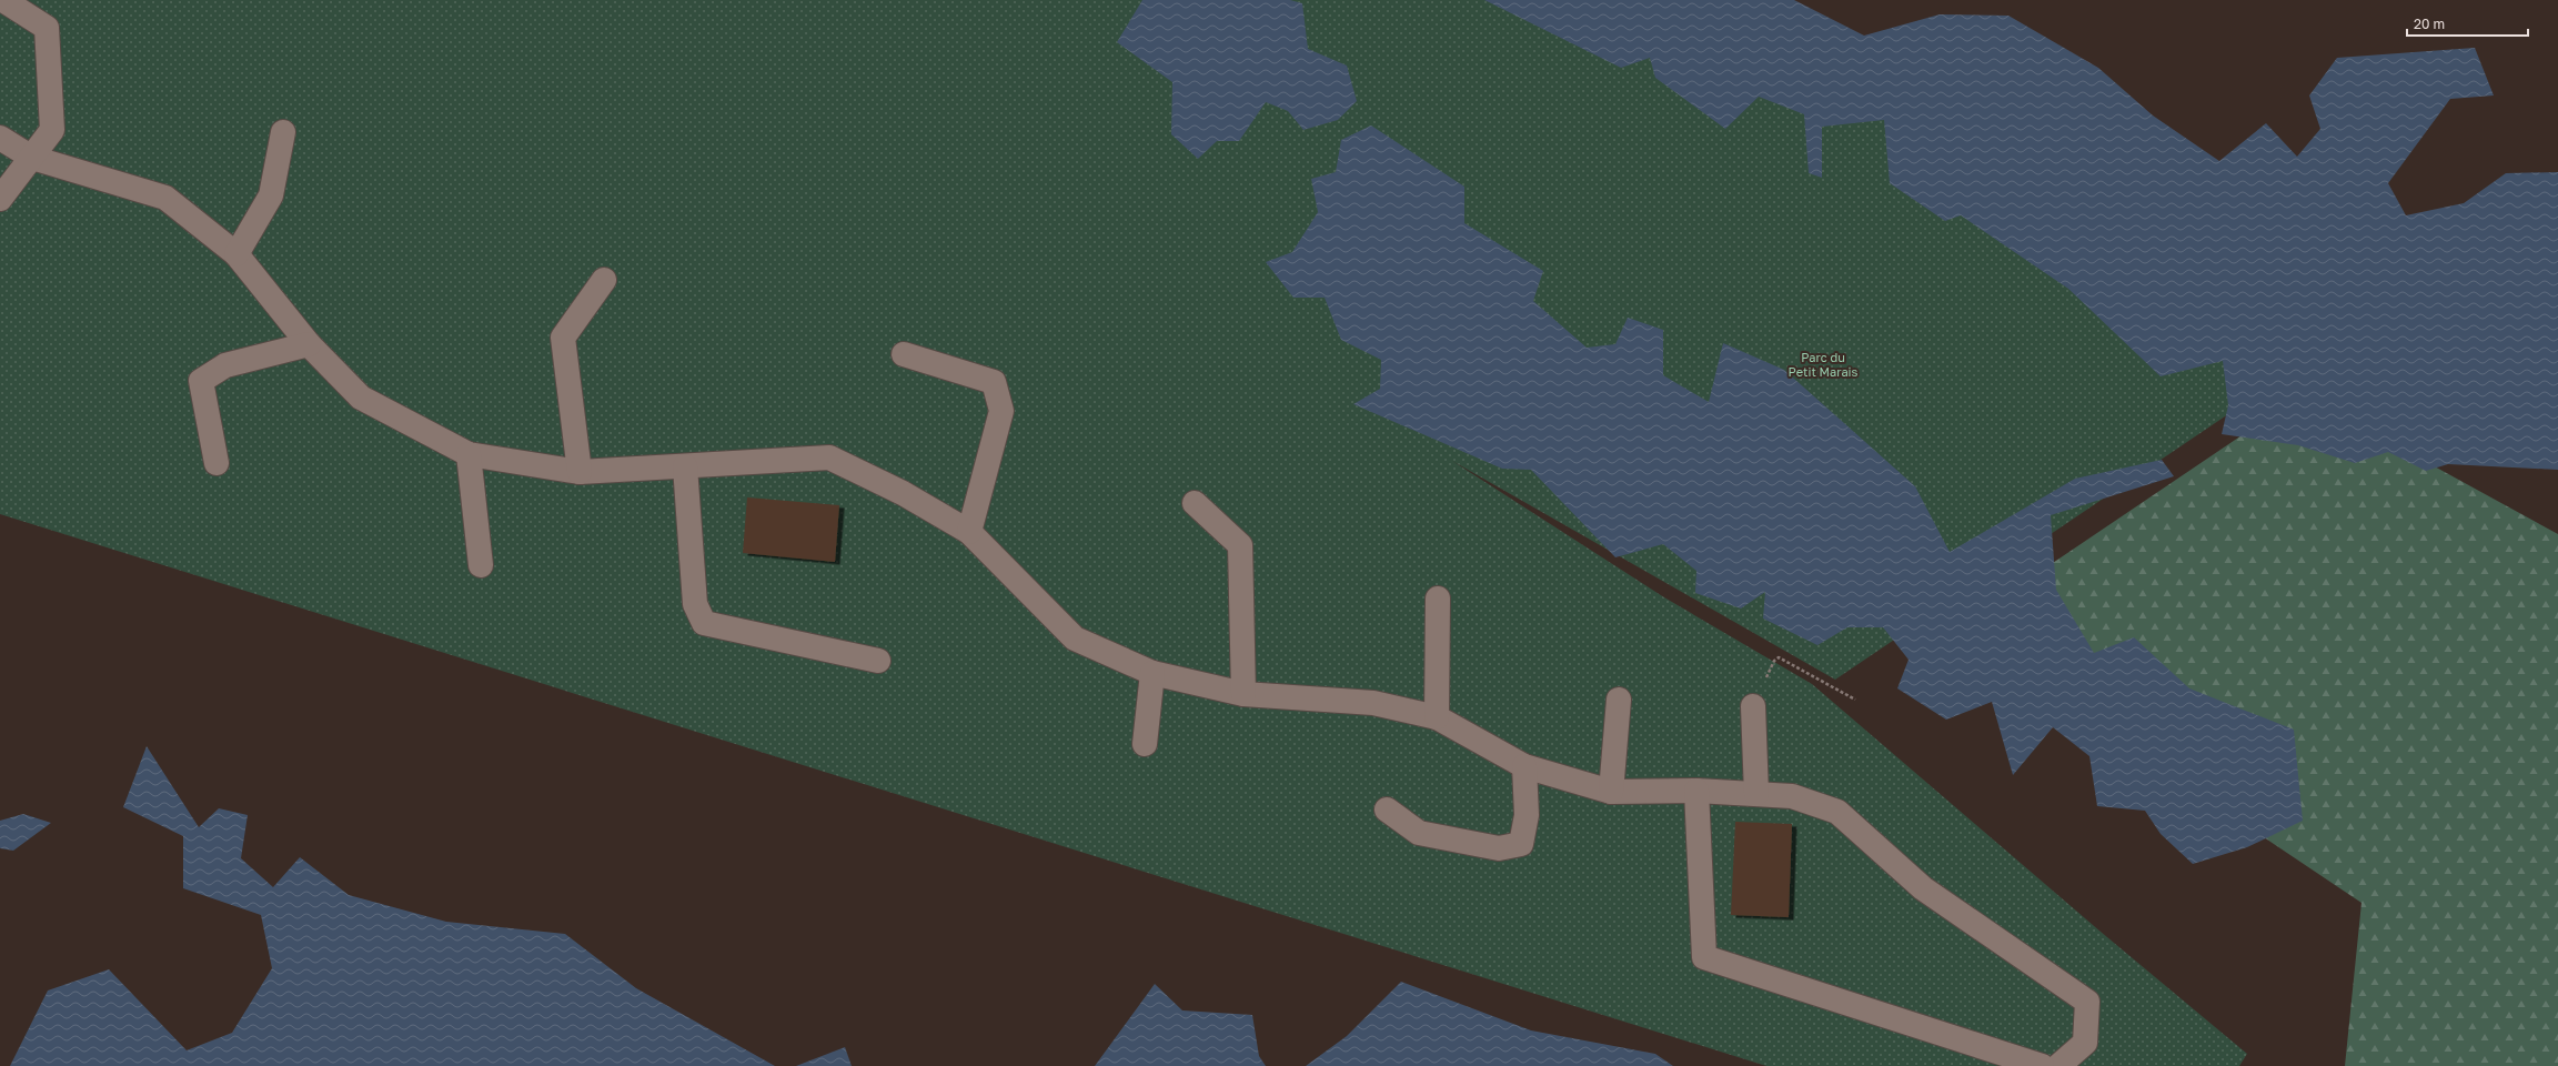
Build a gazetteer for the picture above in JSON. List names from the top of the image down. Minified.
{"parks":["Parc du Petit Marais"],"scale_bar":"20 m"}
